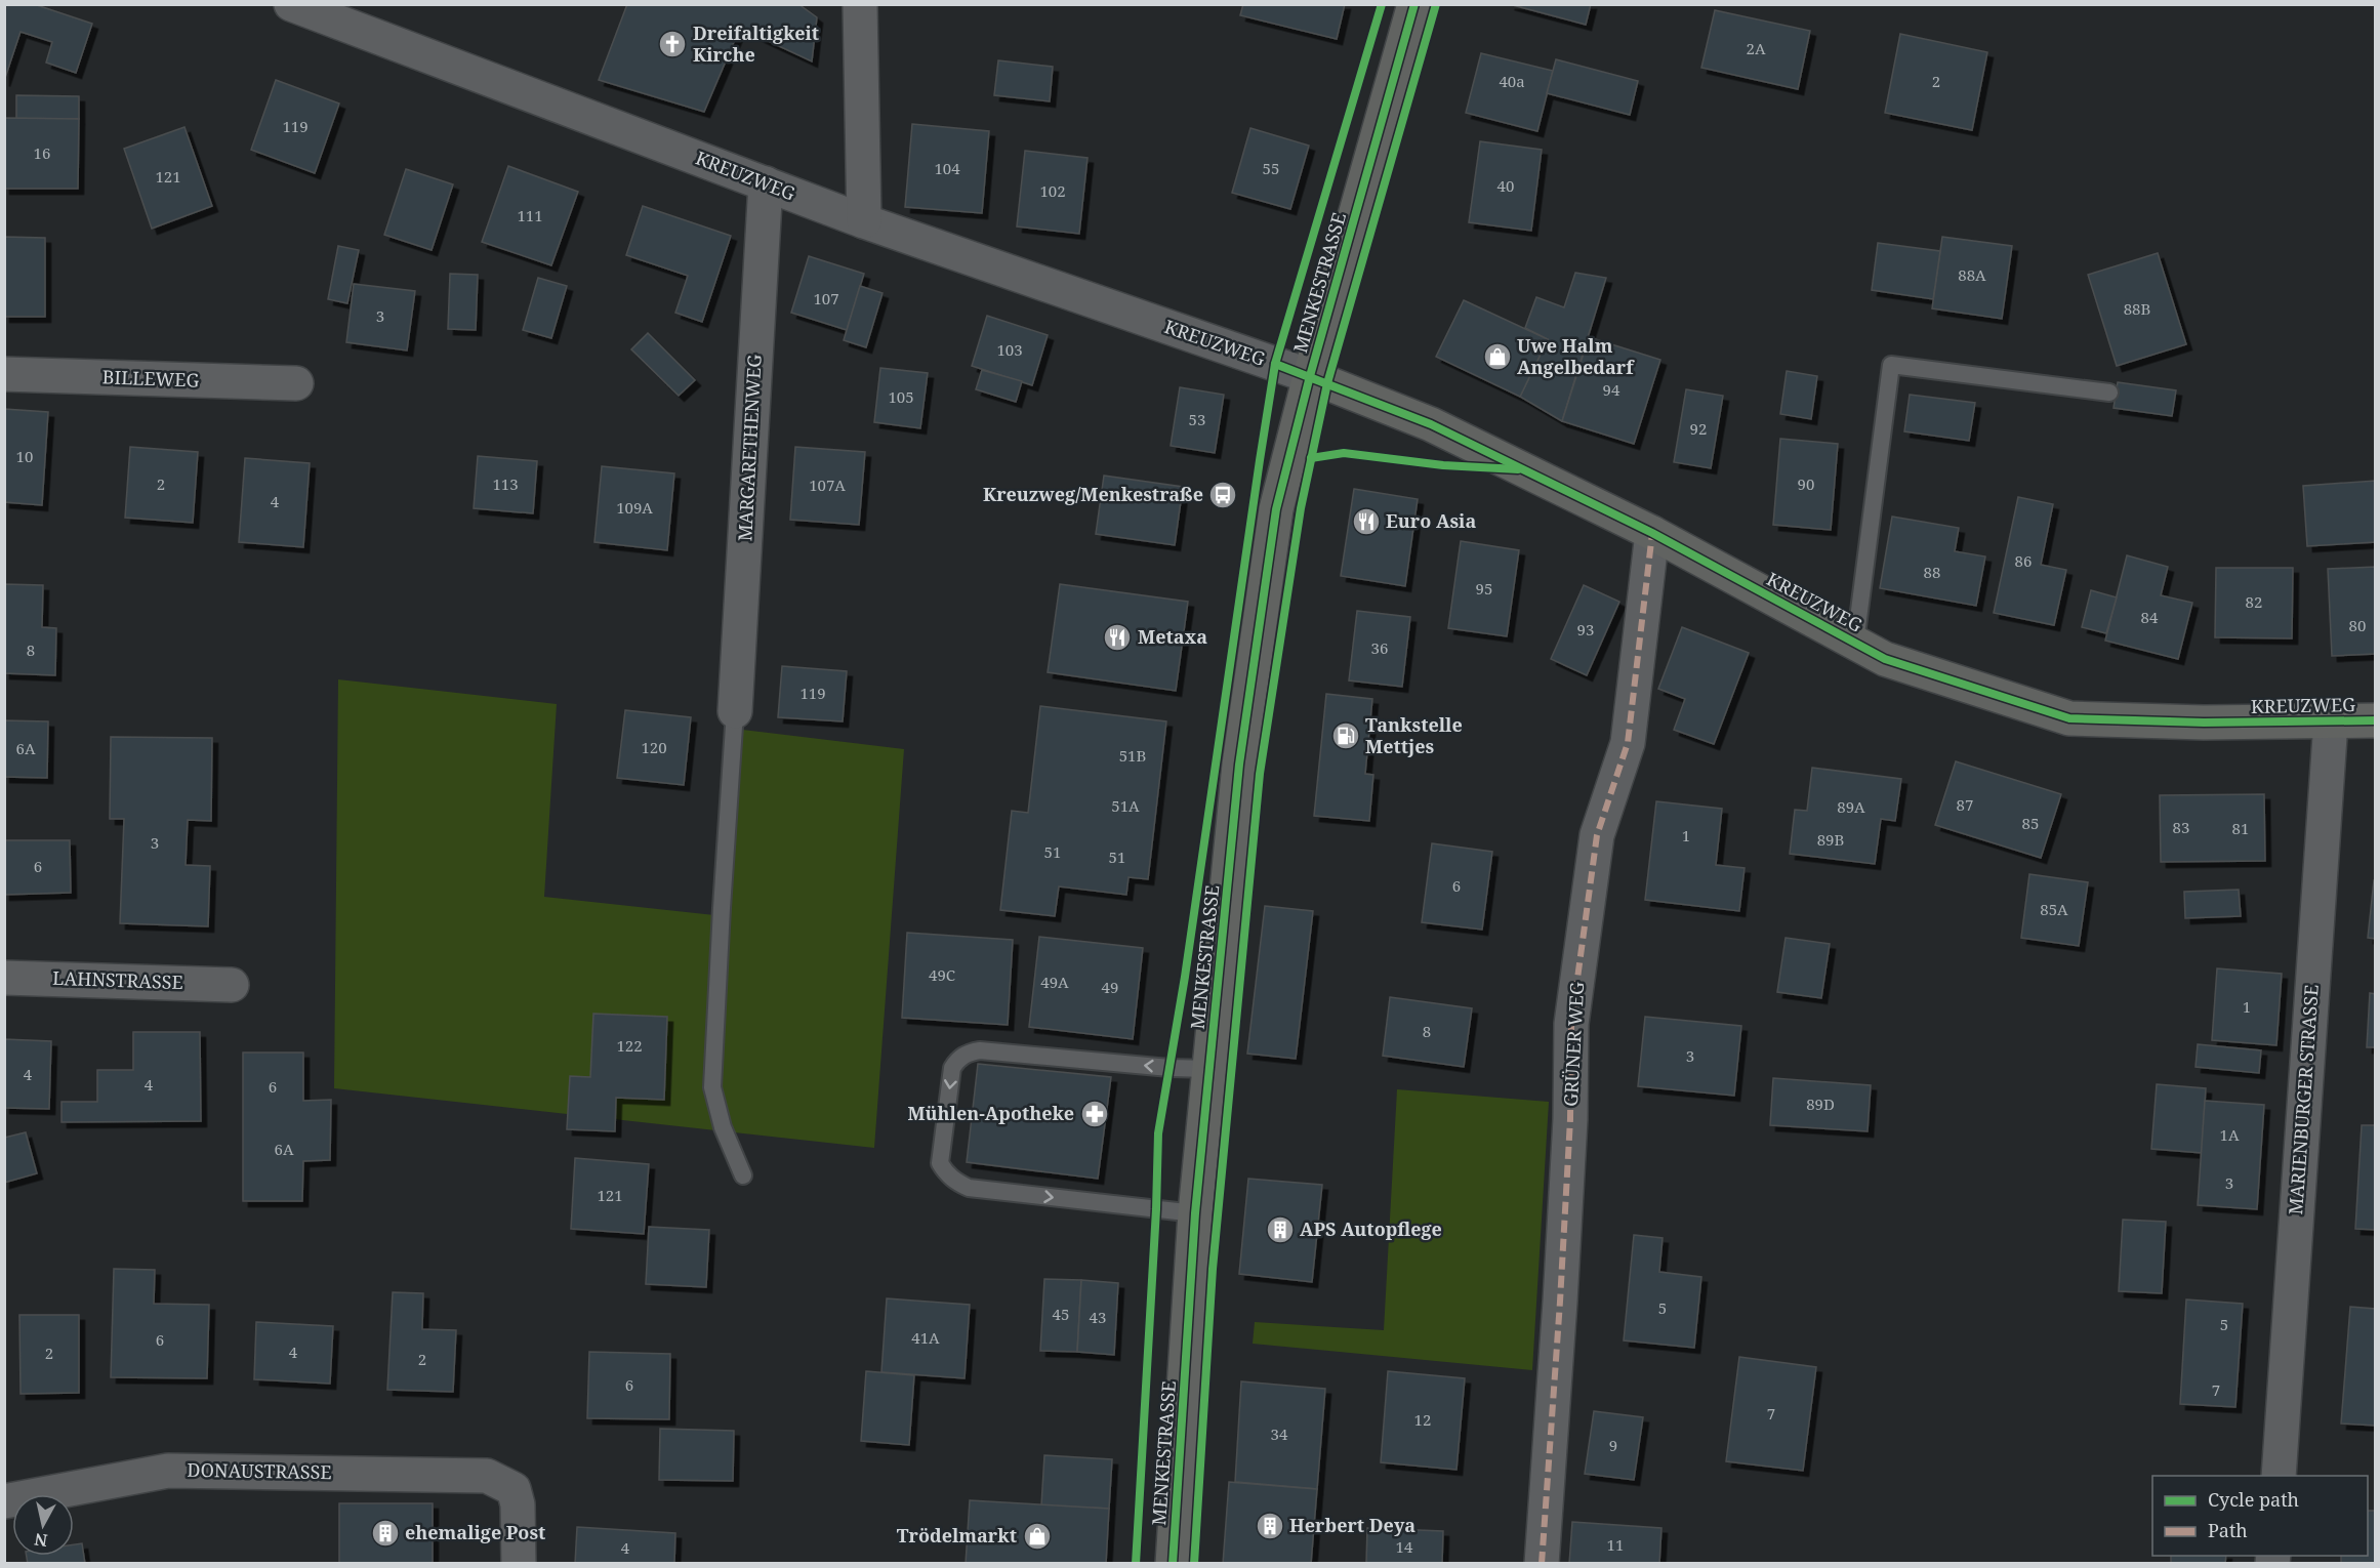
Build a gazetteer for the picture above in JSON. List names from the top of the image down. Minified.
{"streets":{"street":["KREUZWEG","MENKESTRASSE","BILLEWEG","MARGARETHENWEG","LAHNSTRASSE","GRÜNER WEG","MARIENBURGER STRASSE","DONAUSTRASSE"]},"crossings":[["KREUZWEG","MENKESTRASSE"],["KREUZWEG","MARGARETHENWEG"],["KREUZWEG","GRÜNER WEG"],["KREUZWEG","MARIENBURGER STRASSE"]],"places":{"church":["Dreifaltigkeit Kirche"],"shop":["Uwe Halm Angelbedarf","Trödelmarkt"],"bus stop":["Kreuzweg/Menkestraße"],"restaurant":["Euro Asia","Metaxa"],"fuel station":["Tankstelle Mettjes"],"pharmacy":["Mühlen-Apotheke"],"building":["APS Autopflege","Herbert Deya","ehemalige Post"]},"house_numbers":["2A","40a","2","119","16","104","55","121","40","102","111","88A","107","88B","3","103","94","105","53","92","10","2","113","90","107A","4","109A","86","88","95","82","84","80","93","36","8","119","120","6A","51B","87","51A","89A","85","83","81","1","89B","3","51","51","6","6","85A","49C","49A","49","1","8","122","3","4","4","6","89D","1A","6A","3","121","5","45","43","5","41A","6","4","2","2","6","7","7","12","34","9","11","14","4"],"legend":["Cycle path","Path"],"north":"bottom"}
